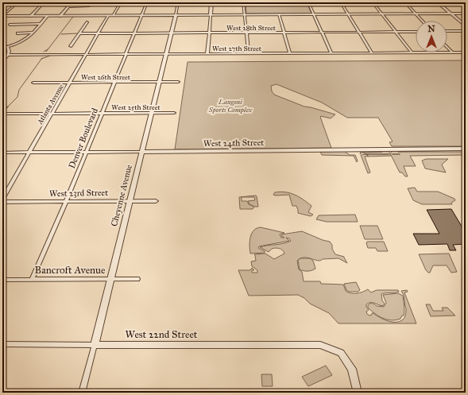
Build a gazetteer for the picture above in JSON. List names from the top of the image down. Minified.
{"streets":{"street":["West 28th Street","West 27th Street","West 26th Street","Atlanta Avenue","West 25th Street","Denver Boulevard","West 24th Street","West 23rd Street","Cheyenne Avenue","Bancroft Avenue","West 22nd Street"]},"crossings":[["West 28th Street","Atlanta Avenue"],["West 28th Street","Denver Boulevard"],["West 28th Street","Cheyenne Avenue"],["West 27th Street","Atlanta Avenue"],["West 27th Street","Denver Boulevard"],["West 27th Street","Cheyenne Avenue"],["West 26th Street","Atlanta Avenue"],["West 26th Street","Denver Boulevard"],["West 26th Street","Cheyenne Avenue"],["Atlanta Avenue","West 25th Street"],["Atlanta Avenue","West 24th Street"],["West 25th Street","Denver Boulevard"],["West 25th Street","Cheyenne Avenue"],["Denver Boulevard","West 24th Street"],["Denver Boulevard","West 23rd Street"],["Denver Boulevard","Bancroft Avenue"],["West 24th Street","Cheyenne Avenue"],["West 23rd Street","Cheyenne Avenue"],["Cheyenne Avenue","Bancroft Avenue"],["Cheyenne Avenue","West 22nd Street"]],"parks":["Langoni Sports Complex"],"north":"top"}
